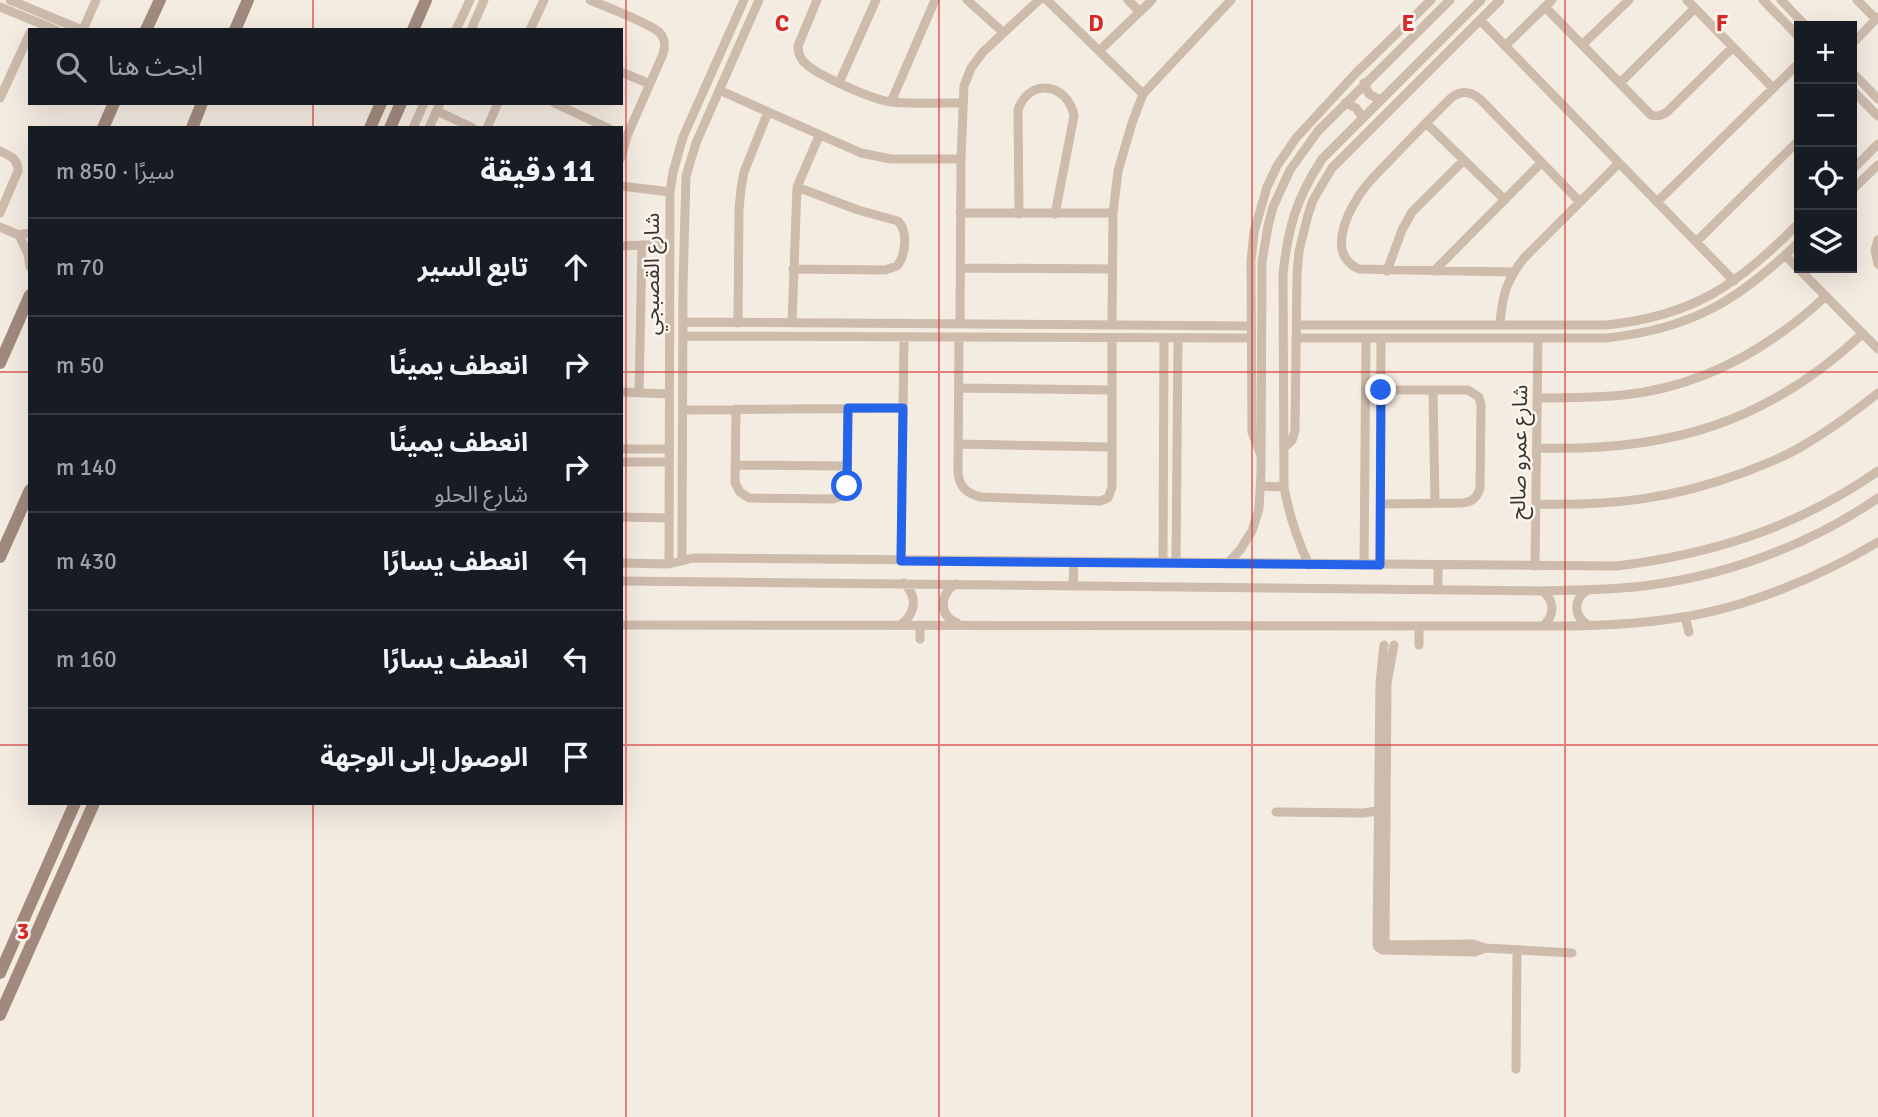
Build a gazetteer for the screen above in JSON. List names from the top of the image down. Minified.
{"streets":{"street":["شارع القصبجي","شارع عمرو صالح"]},"page":{"map_buttons":["+","−"],"search":"ابحث هنا","heading":["11 دقيقة","سيرًا · 850 m"],"list":[["تابع السير","70 m"],["انعطف يمينًا","50 m"],["انعطف يمينًا","شارع الحلو","140 m"],["انعطف يسارًا","430 m"],["انعطف يسارًا","160 m"],"الوصول إلى الوجهة"]},"grid":{"columns":["C","D","E","F"],"rows":["3"]}}
